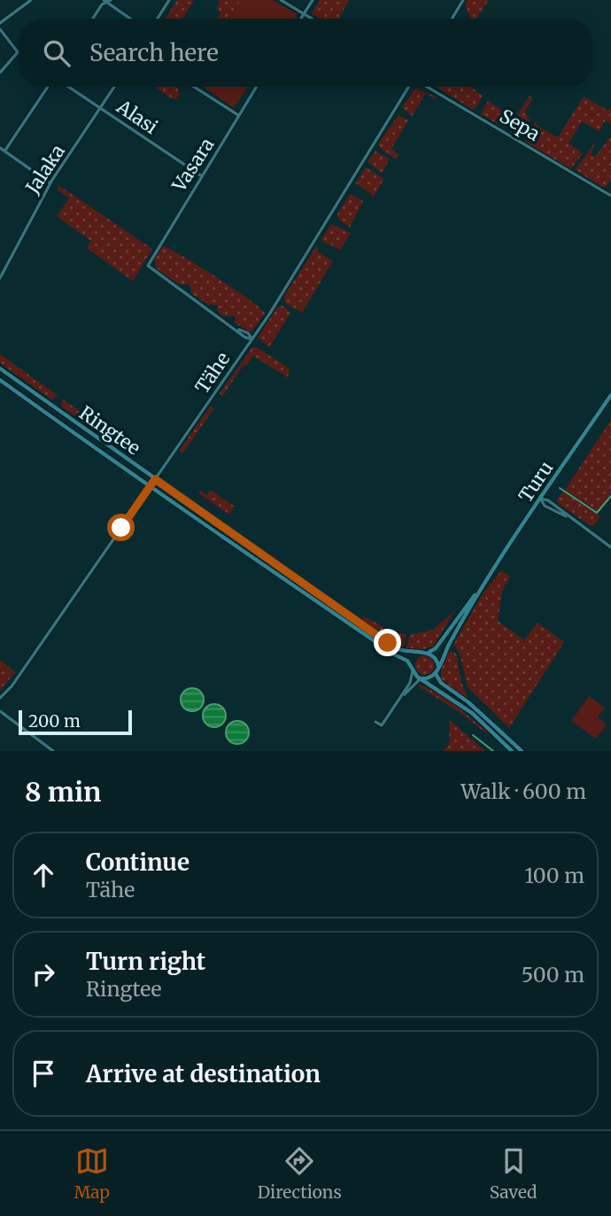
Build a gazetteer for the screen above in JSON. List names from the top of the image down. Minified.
{"streets":{"main road":["Ringtee","Turu"],"street":["Alasi","Sepa","Vasara","Jalaka","Tähe"]},"crossings":[["Alasi","Vasara"],["Alasi","Jalaka"],["Vasara","Tähe"],["Tähe","Ringtee"],["Ringtee","Turu"]],"scale_bar":"200 m","page":{"search":"Search here","scale":"200 m","heading":["8 min","Walk · 600 m"],"list":[["Continue","Tähe","100 m"],["Turn right","Ringtee","500 m"],"Arrive at destination"],"nav":["Map","Directions","Saved"]}}
